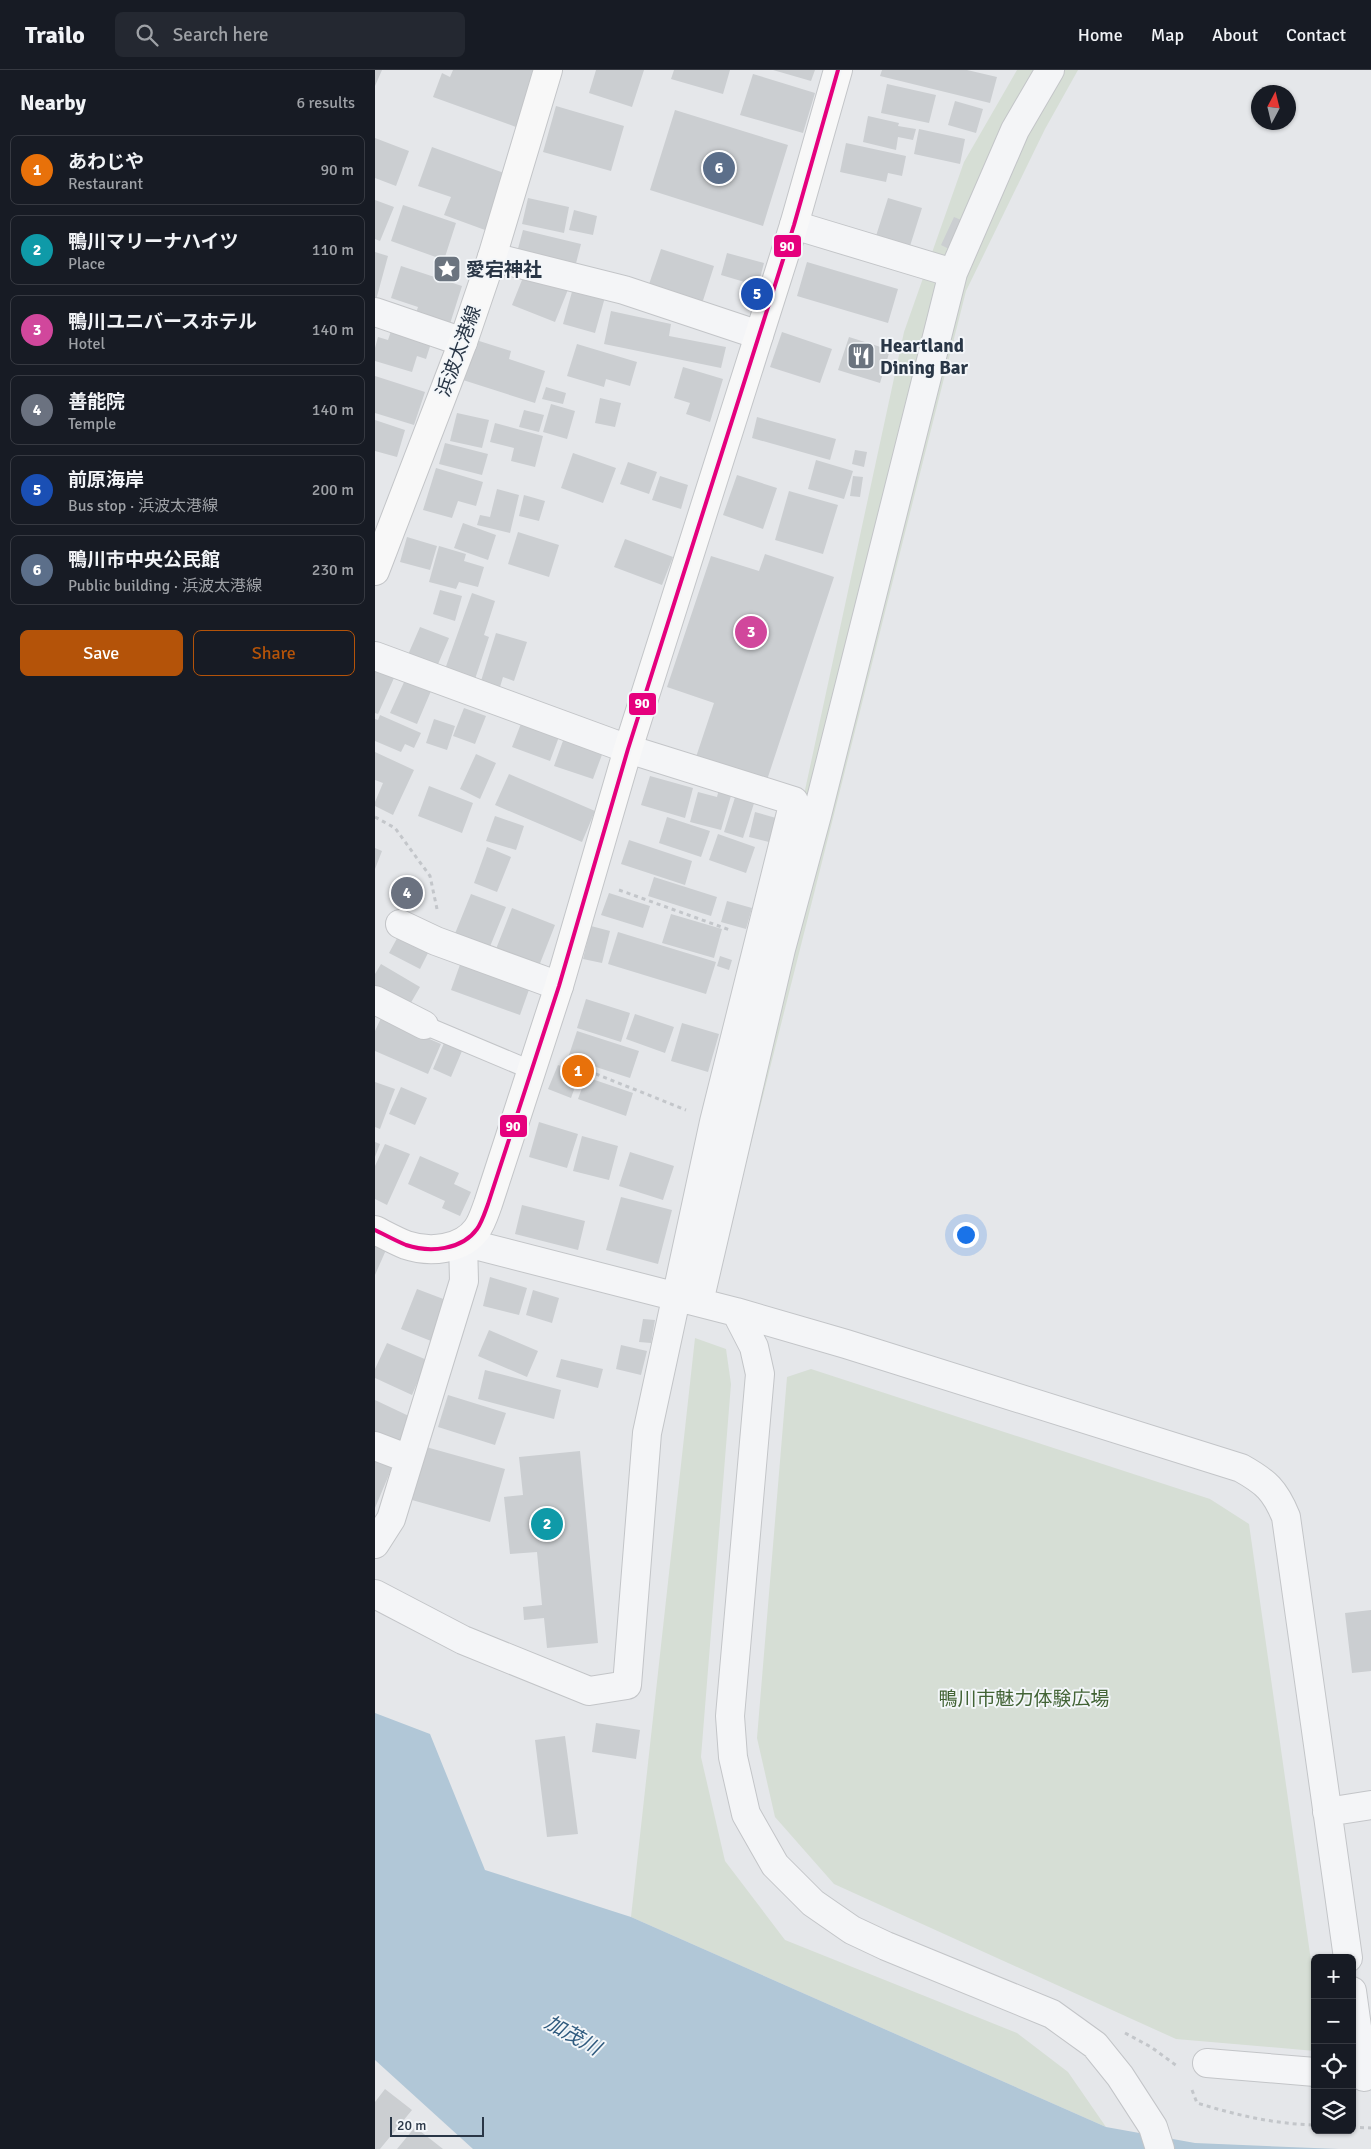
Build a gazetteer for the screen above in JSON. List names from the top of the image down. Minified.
{"streets":{"main road":["浜波太港線"]},"water":["加茂川"],"parks":["鴨川市魅力体験広場"],"places":{"place":["愛宕神社"],"restaurant":["Heartland Dining Bar"]},"lines":["transit line 90"],"scale_bar":"20 m","north":"top","page":{"header":"Trailo","search":"Search here","nav":["Home","Map","About","Contact"],"heading":["Nearby","6 results"],"list":[{"mark":"1","name":"あわじや","note":"Restaurant","value":"90 m"},{"mark":"2","name":"鴨川マリーナハイツ","note":"Place","value":"110 m"},{"mark":"3","name":"鴨川ユニバースホテル","note":"Hotel","value":"140 m"},{"mark":"4","name":"善能院","note":"Temple","value":"140 m"},{"mark":"5","name":"前原海岸","note":"Bus stop · 浜波太港線","value":"200 m"},{"mark":"6","name":"鴨川市中央公民館","note":"Public building · 浜波太港線","value":"230 m"}],"pins":["6","5","3","4","1","2"],"buttons":["Save","Share"],"map_buttons":["+","−"],"scale":"20 m"}}
